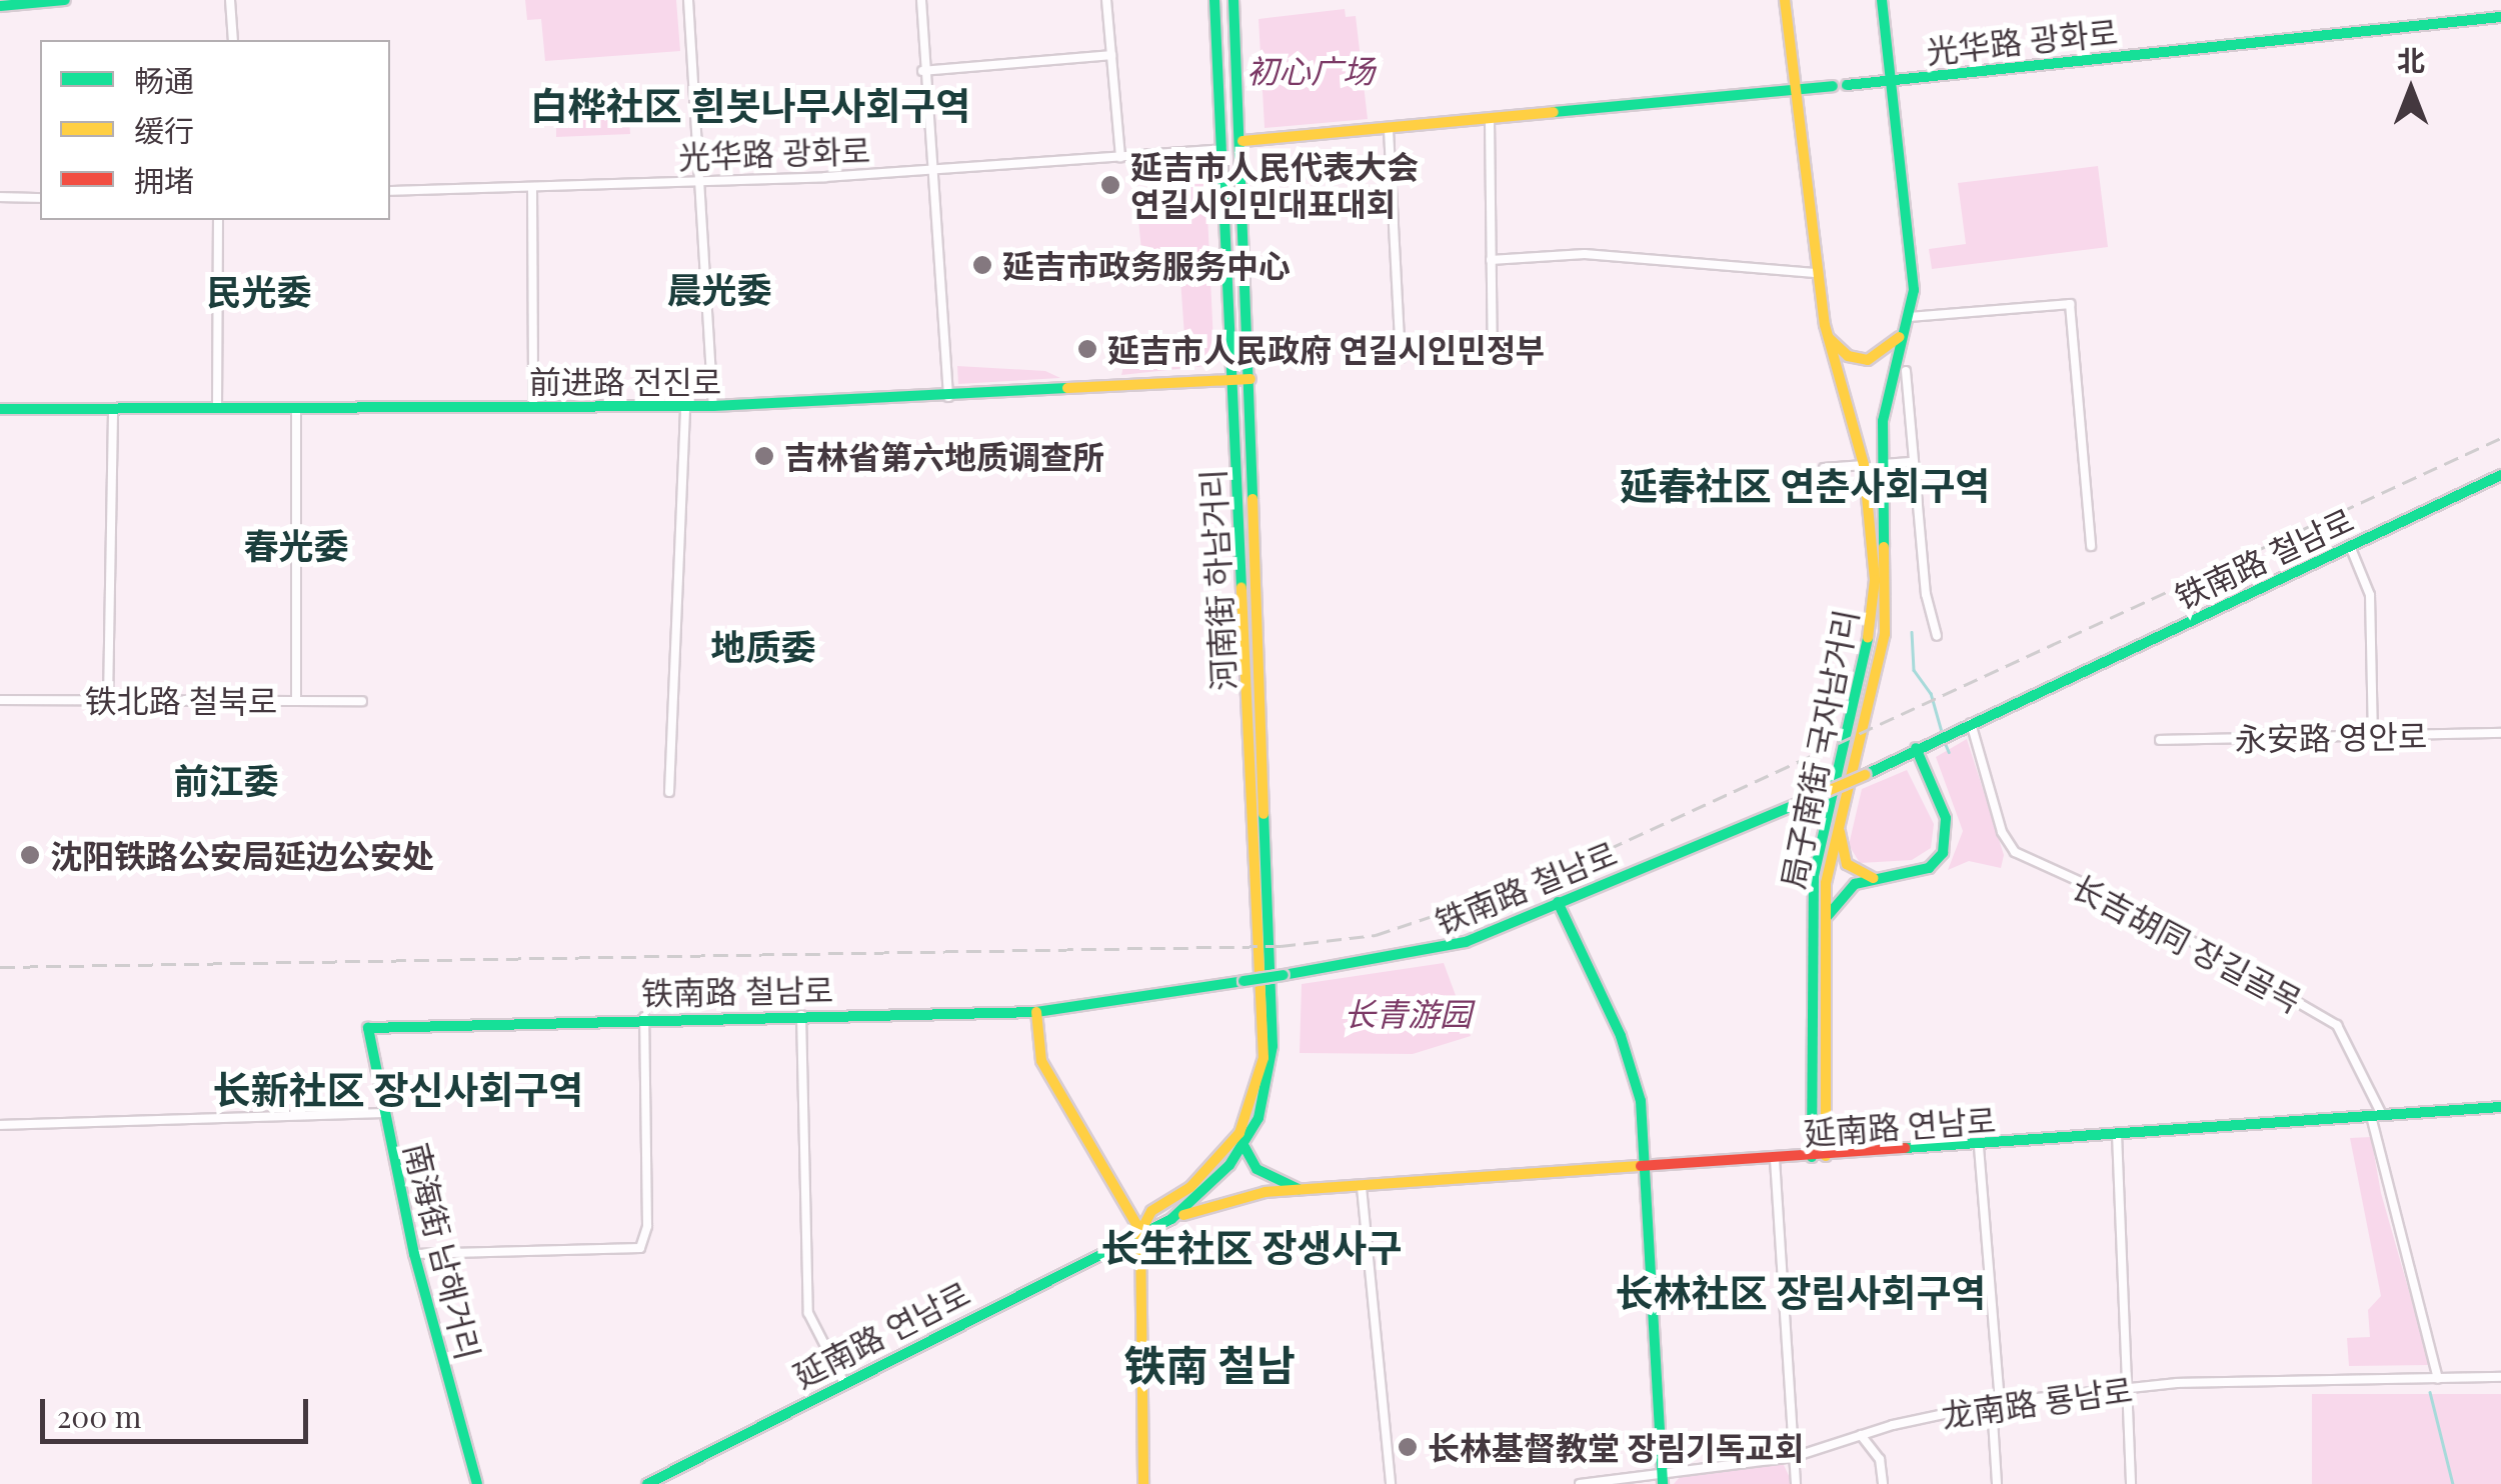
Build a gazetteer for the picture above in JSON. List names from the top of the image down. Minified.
{"streets":{"main road":["光华路 광화로","前进路 전진로","铁南路 철남로","河南街 하남거리","局子南街 국자남거리","延南路 연남로","南海街 남해거리"],"street":["铁北路 철북로","永安路 영안로","长吉胡同 장길골목","龙南路 룡남로"]},"crossings":[["光华路 광화로","河南街 하남거리"],["光华路 광화로","局子南街 국자남거리"],["前进路 전진로","河南街 하남거리"],["铁南路 철남로","长吉胡同 장길골목"],["铁南路 철남로","南海街 남해거리"],["河南街 하남거리","延南路 연남로"],["局子南街 국자남거리","延南路 연남로"],["长吉胡同 장길골목","延南路 연남로"],["长吉胡同 장길골목","龙南路 룡남로"]],"districts":["白桦社区 흰봇나무사회구역","晨光委","民光委","延春社区 연춘사회구역","春光委","地质委","前江委","长新社区 장신사회구역","长生社区 장생사구","长林社区 장림사회구역","铁南 철남"],"parks":["初心广场","长青游园"],"places":["延吉市人民代表大会 연길시인민대표대회","延吉市政务服务中心","延吉市人民政府 연길시인민정부","吉林省第六地质调查所","沈阳铁路公安局延边公安处","长林基督教堂 장림기독교회"],"legend":["畅通","缓行","拥堵"],"scale_bar":"200 m","north":"top"}
